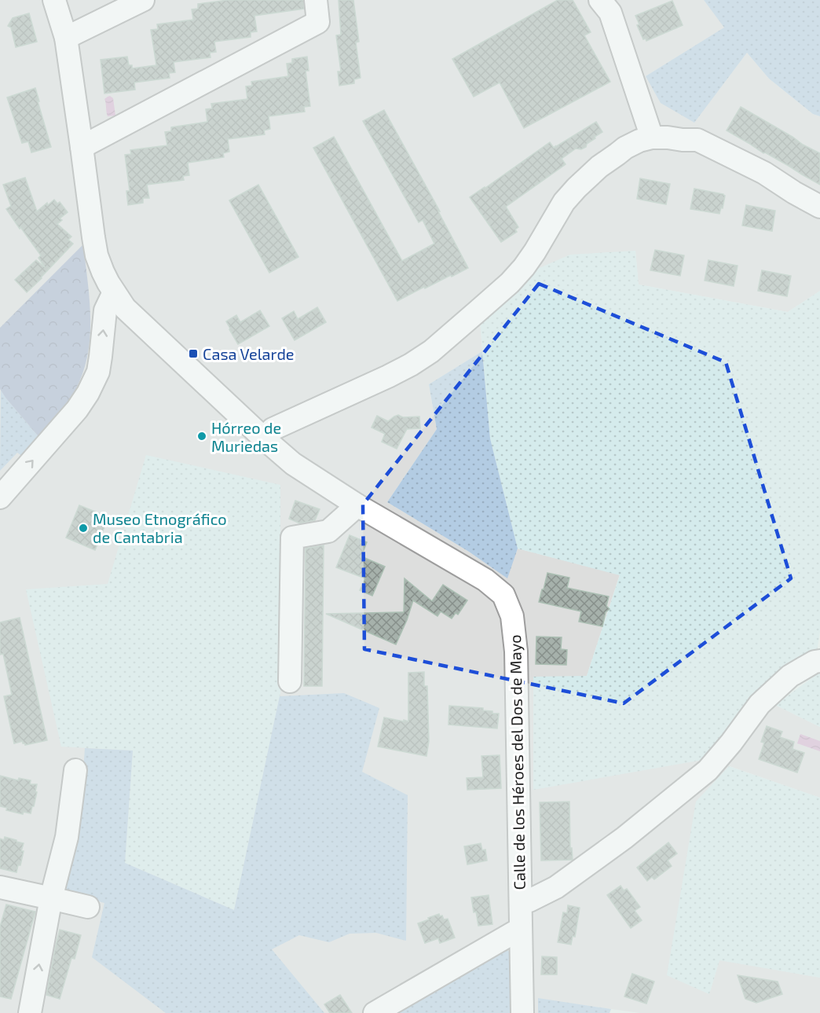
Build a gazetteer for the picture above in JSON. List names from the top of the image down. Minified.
{"streets":{"street":["Calle de los Héroes del Dos de Mayo"]},"places":{"transit":["Casa Velarde"],"other":["Hórreo de Muriedas","Museo Etnográfico de Cantabria"]}}
